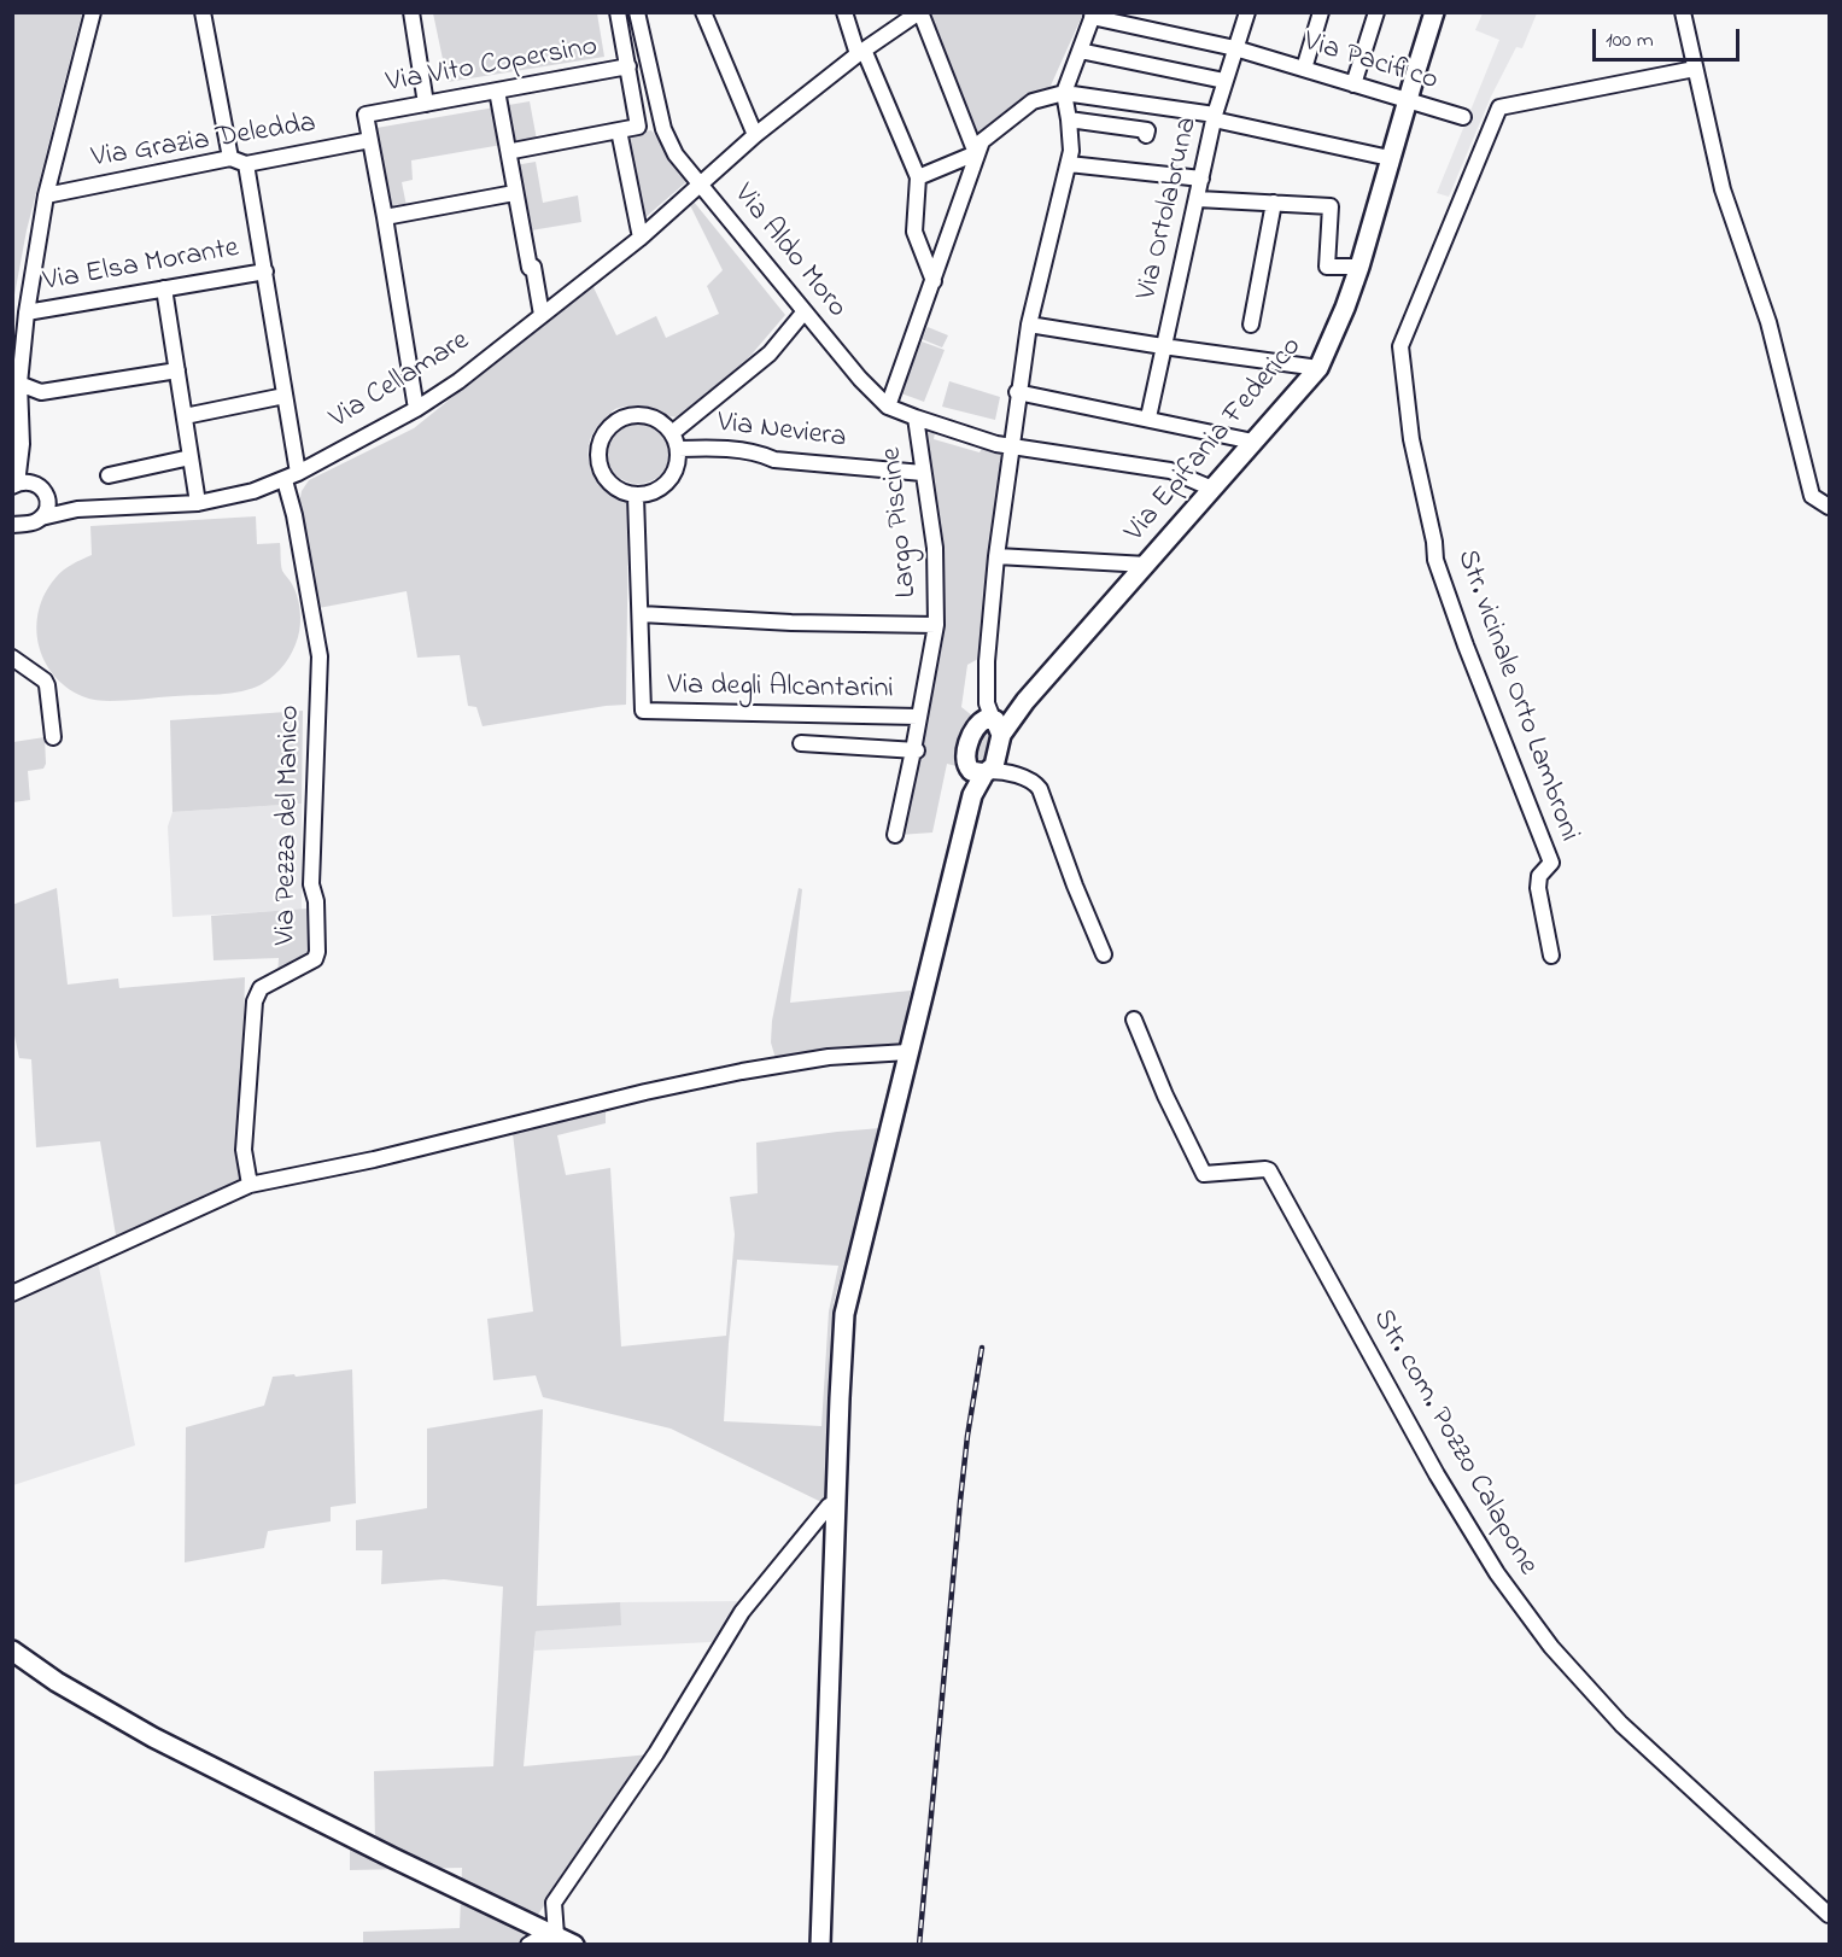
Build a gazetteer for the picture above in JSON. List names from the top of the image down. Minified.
{"streets":{"main road":["Via Epifania Federico"],"street":["Via Pacifico","Via Vito Copersino","Via Grazia Deledda","Via Ortolabruna","Via Aldo Moro","Via Elsa Morante","Via Cellamare","Via Neviera","Largo Piscine","Via degli Alcantarini","Str. vicinale Orto Lambroni","Via Pezza del Manico","Str. com. Pozzo Calapone"]},"crossings":[["Via Pacifico","Via Ortolabruna"],["Via Pacifico","Via Epifania Federico"],["Via Vito Copersino","Via Grazia Deledda"],["Via Aldo Moro","Via Cellamare"],["Via Aldo Moro","Via Epifania Federico"],["Via Aldo Moro","Largo Piscine"],["Via Cellamare","Via Pezza del Manico"],["Via Neviera","Largo Piscine"],["Largo Piscine","Via degli Alcantarini"]],"scale_bar":"100 m"}
